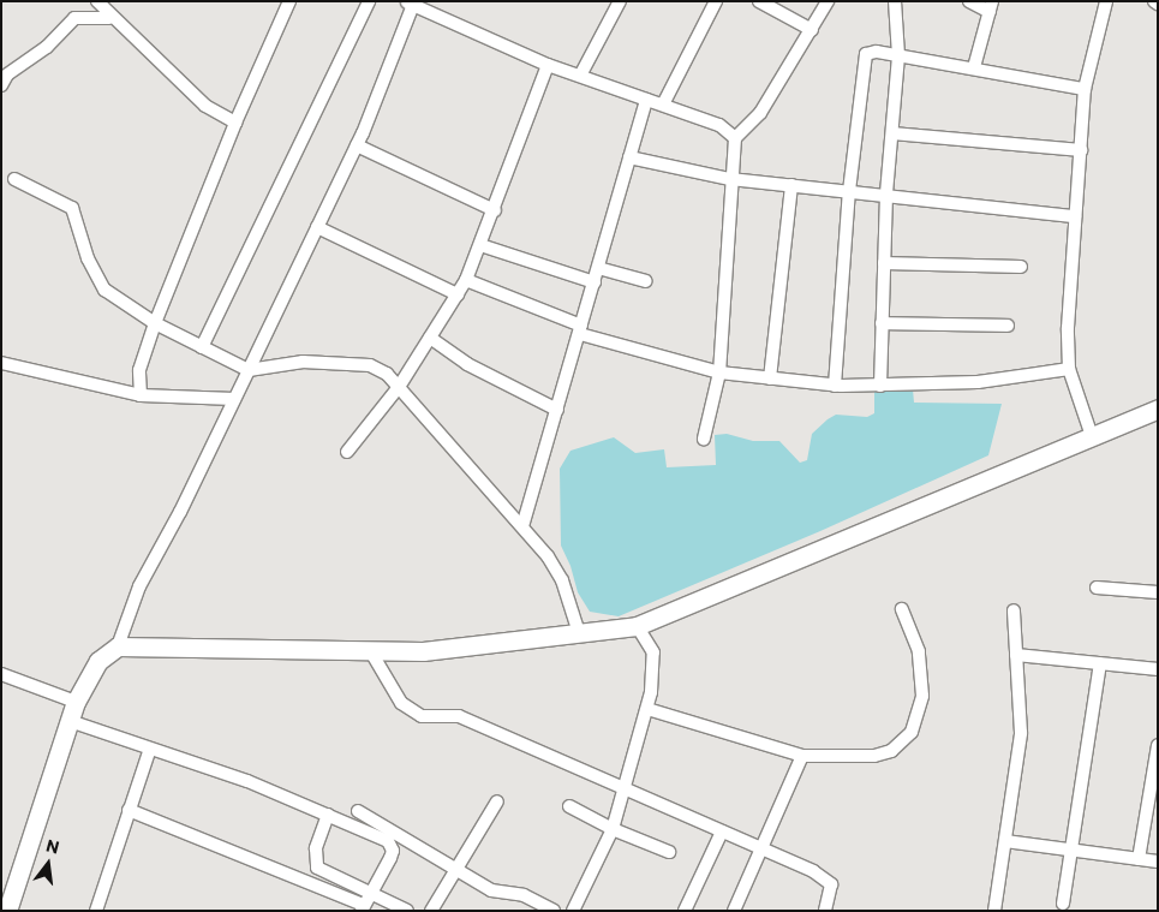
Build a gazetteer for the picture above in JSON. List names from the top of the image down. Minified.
{"north":"top"}
